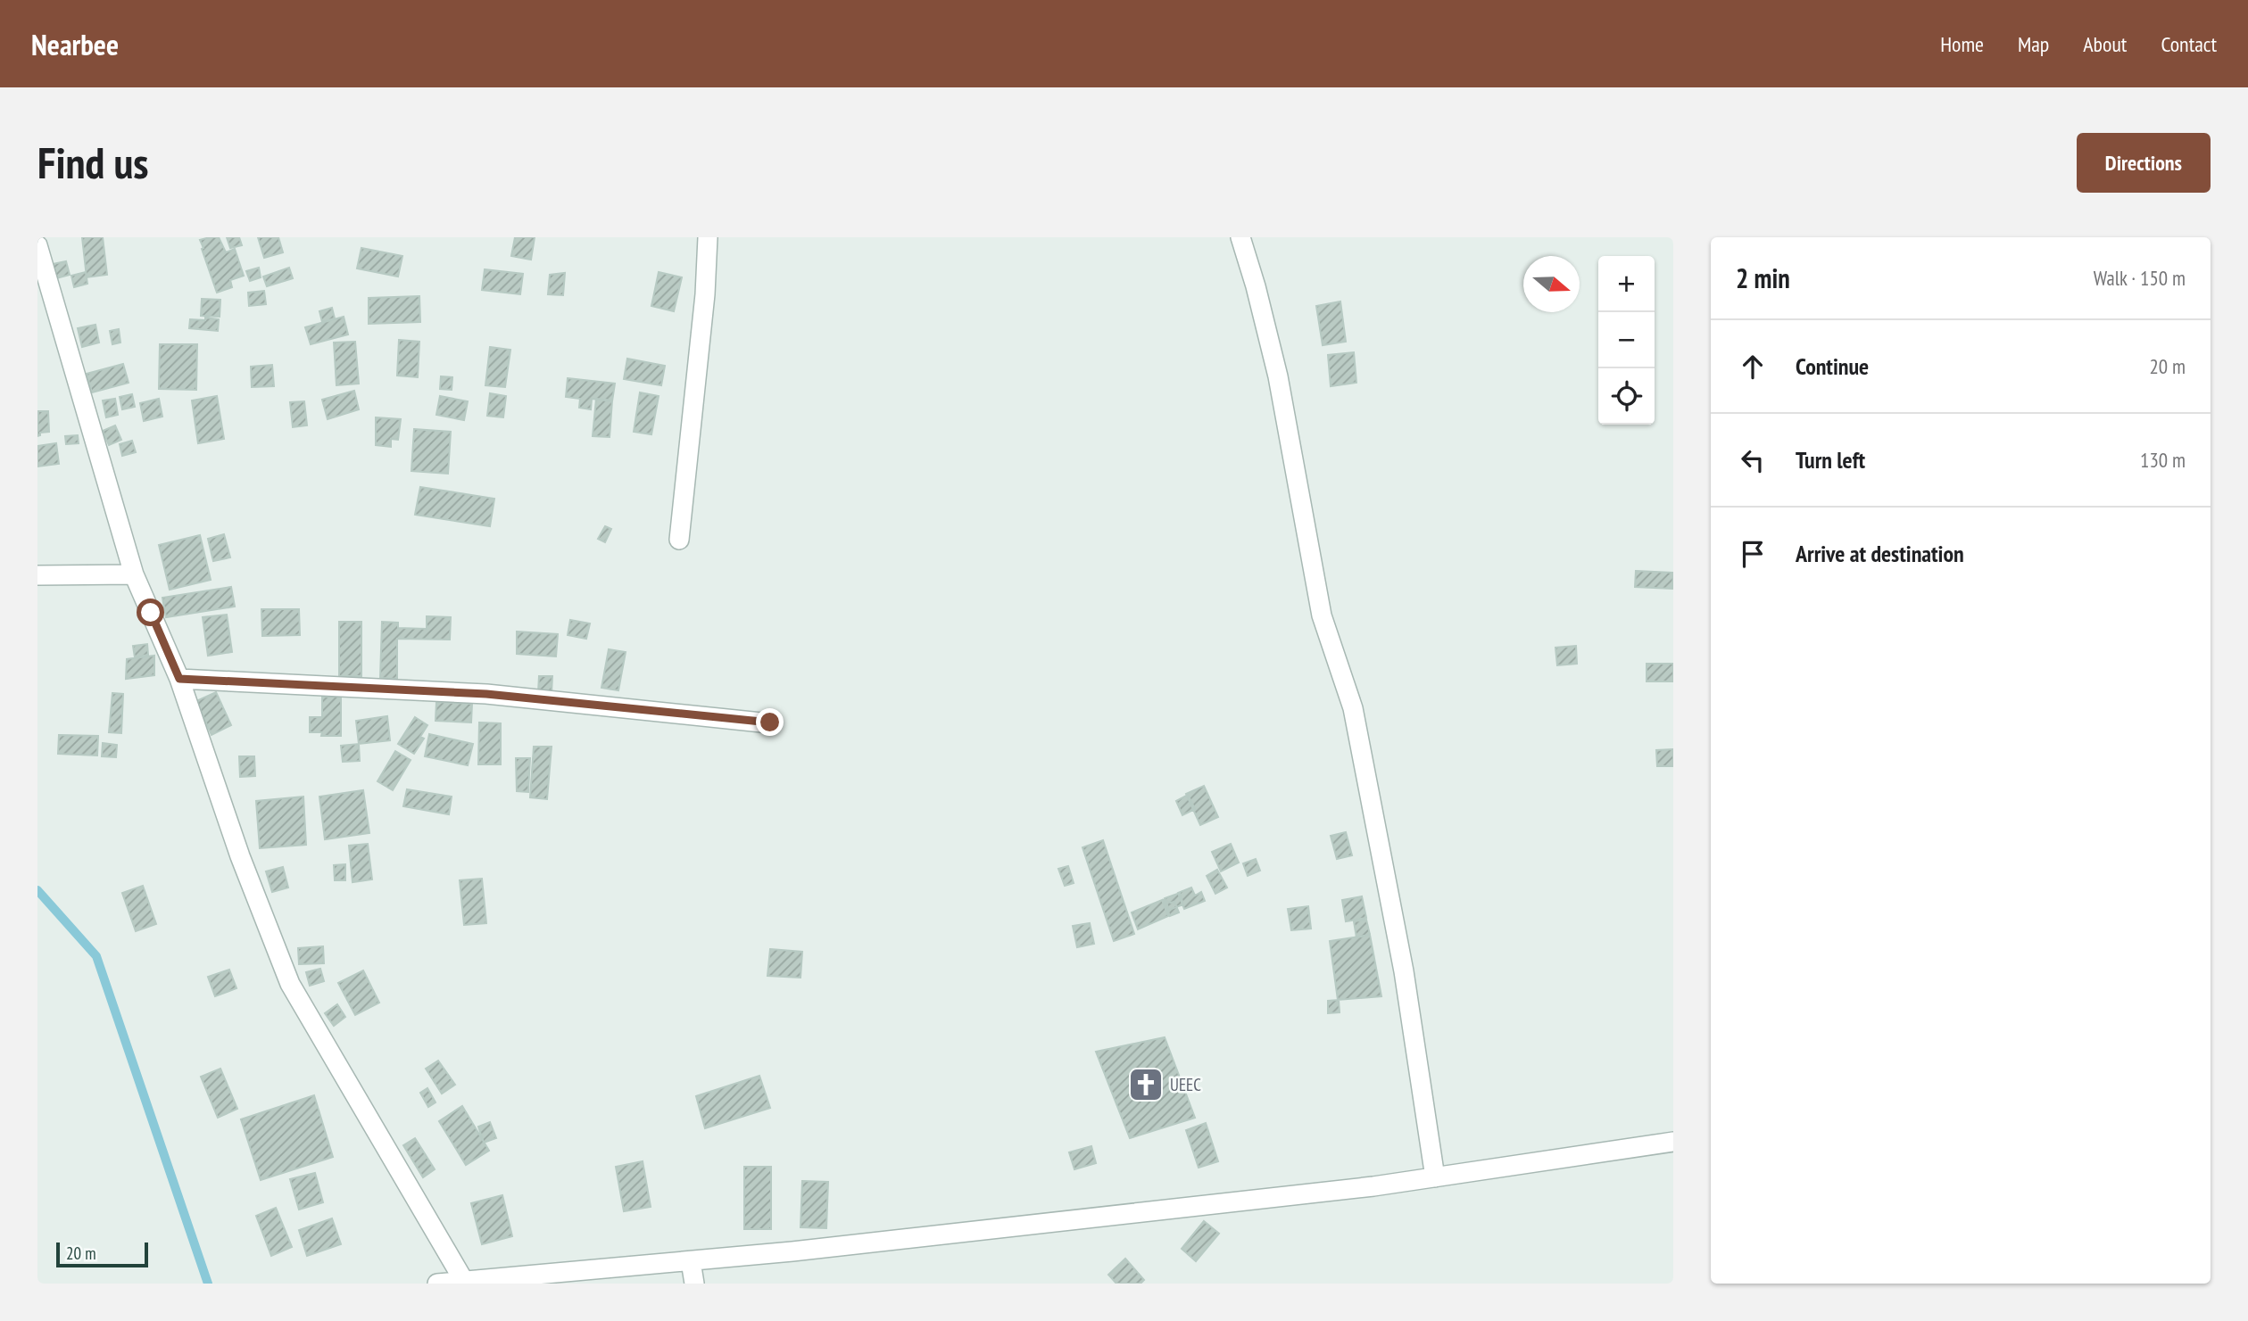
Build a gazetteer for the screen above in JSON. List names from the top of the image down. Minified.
{"places":{"church":["UEEC"]},"scale_bar":"20 m","north":"right","page":{"header":"Nearbee","nav":["Home","Map","About","Contact"],"buttons":"Directions","title":"Find us","heading":["2 min","Walk · 150 m"],"map_buttons":["+","−"],"list":[["Continue","20 m"],["Turn left","130 m"],"Arrive at destination"],"scale":"20 m"}}
